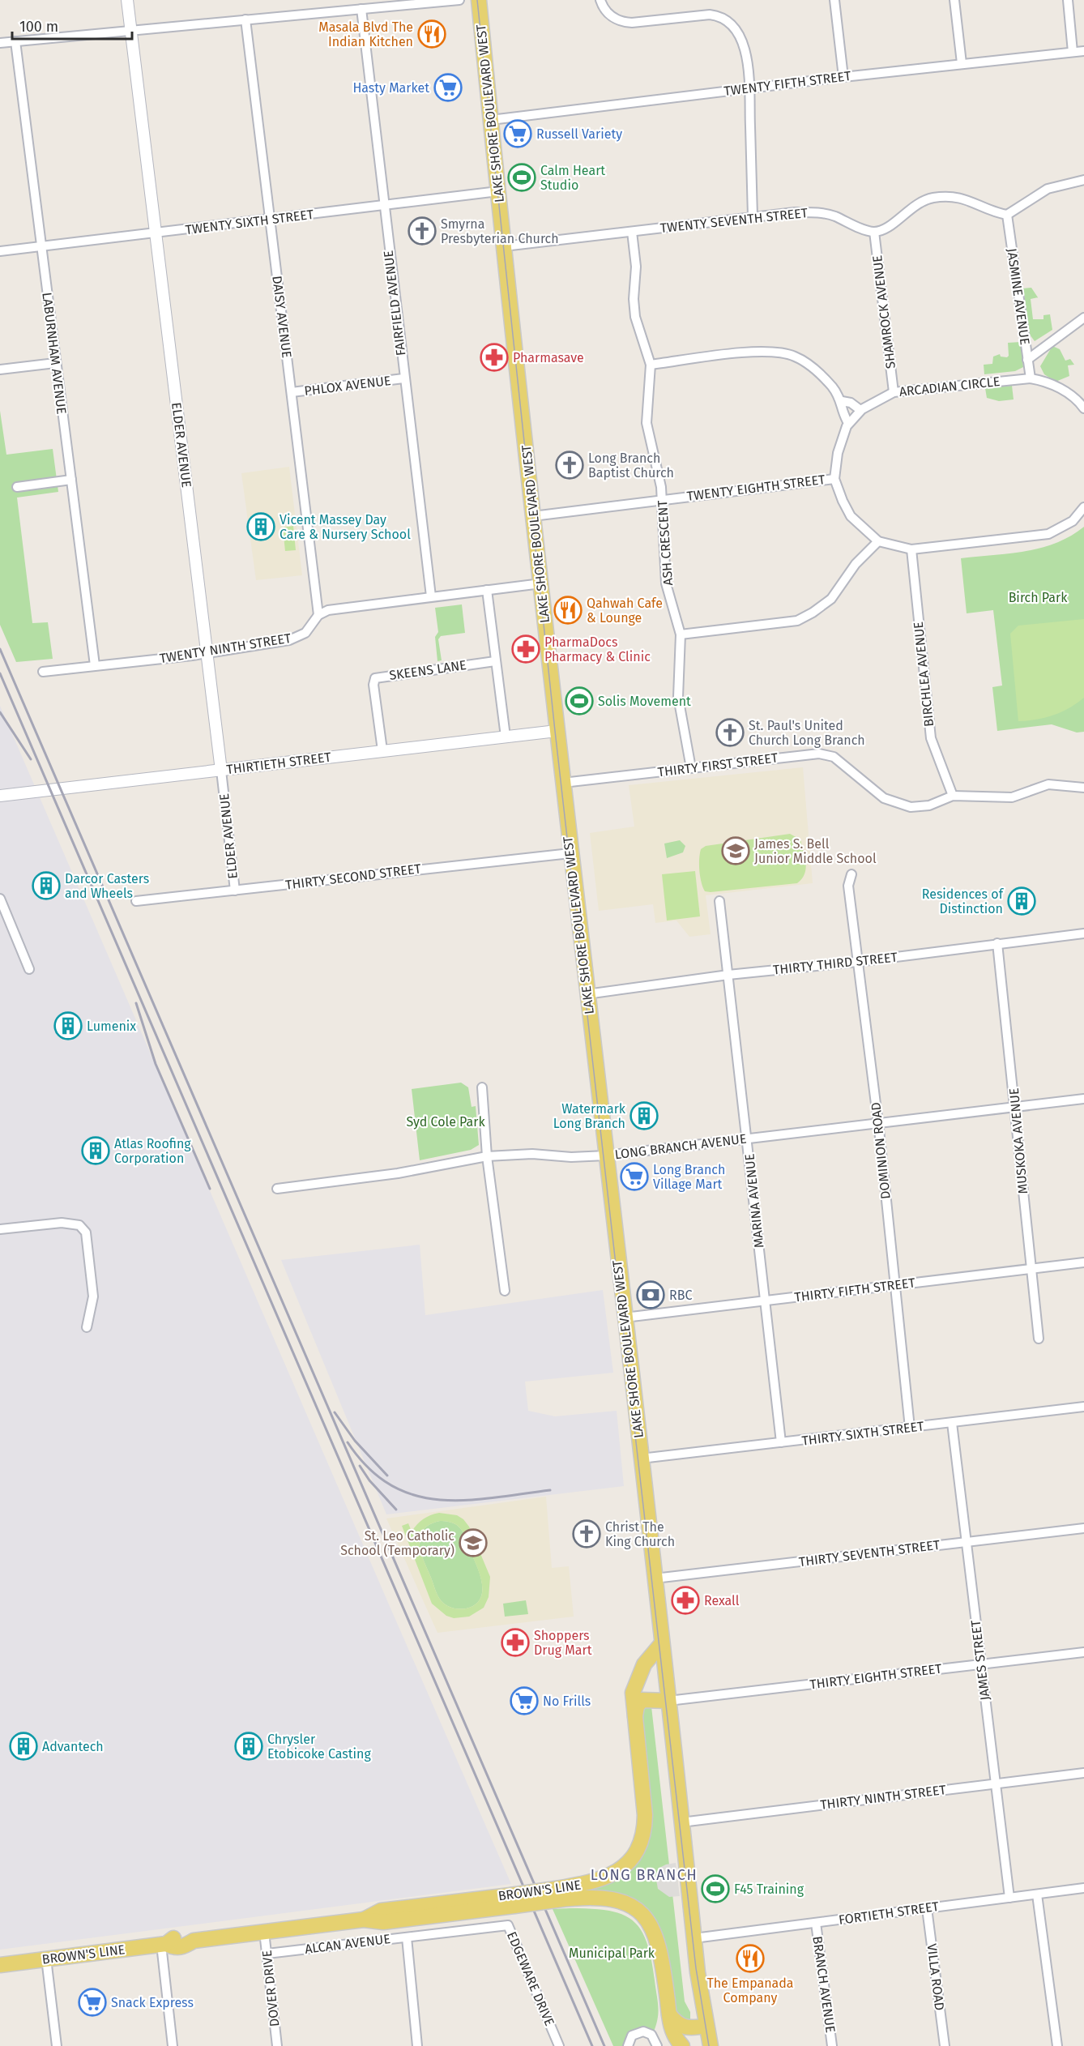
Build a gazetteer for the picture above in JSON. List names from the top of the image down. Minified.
{"streets":{"main road":["LAKE SHORE BOULEVARD WEST","BROWN'S LINE"],"street":["TWENTY FIFTH STREET","TWENTY SEVENTH STREET","TWENTY SIXTH STREET","JASMINE AVENUE","FAIRFIELD AVENUE","SHAMROCK AVENUE","DAISY AVENUE","LABURNHAM AVENUE","PHLOX AVENUE","ARCADIAN CIRCLE","ELDER AVENUE","TWENTY EIGHTH STREET","ASH CRESCENT","TWENTY NINTH STREET","SKEENS LANE","BIRCHLEA AVENUE","THIRTIETH STREET","THIRTY FIRST STREET","THIRTY SECOND STREET","THIRTY THIRD STREET","MUSKOKA AVENUE","LONG BRANCH AVENUE","DOMINION ROAD","MARINA AVENUE","THIRTY FIFTH STREET","THIRTY SIXTH STREET","THIRTY SEVENTH STREET","JAMES STREET","THIRTY EIGHTH STREET","THIRTY NINTH STREET","FORTIETH STREET","ALCAN AVENUE","VILLA ROAD","EDGEWARE DRIVE","BRANCH AVENUE","DOVER DRIVE"]},"crossings":[["TWENTY FIFTH STREET","LAKE SHORE BOULEVARD WEST"],["LAKE SHORE BOULEVARD WEST","TWENTY SEVENTH STREET"],["LAKE SHORE BOULEVARD WEST","TWENTY SIXTH STREET"],["LAKE SHORE BOULEVARD WEST","TWENTY EIGHTH STREET"],["LAKE SHORE BOULEVARD WEST","THIRTIETH STREET"],["LAKE SHORE BOULEVARD WEST","THIRTY FIRST STREET"],["LAKE SHORE BOULEVARD WEST","THIRTY SECOND STREET"],["LAKE SHORE BOULEVARD WEST","THIRTY THIRD STREET"],["LAKE SHORE BOULEVARD WEST","LONG BRANCH AVENUE"],["LAKE SHORE BOULEVARD WEST","THIRTY FIFTH STREET"],["LAKE SHORE BOULEVARD WEST","THIRTY SIXTH STREET"],["LAKE SHORE BOULEVARD WEST","THIRTY SEVENTH STREET"],["LAKE SHORE BOULEVARD WEST","THIRTY EIGHTH STREET"],["LAKE SHORE BOULEVARD WEST","THIRTY NINTH STREET"],["LAKE SHORE BOULEVARD WEST","BROWN'S LINE"],["LAKE SHORE BOULEVARD WEST","FORTIETH STREET"],["TWENTY SEVENTH STREET","SHAMROCK AVENUE"],["TWENTY SEVENTH STREET","ASH CRESCENT"],["TWENTY SIXTH STREET","FAIRFIELD AVENUE"],["TWENTY SIXTH STREET","DAISY AVENUE"],["TWENTY SIXTH STREET","LABURNHAM AVENUE"],["TWENTY SIXTH STREET","ELDER AVENUE"],["JASMINE AVENUE","ARCADIAN CIRCLE"],["FAIRFIELD AVENUE","PHLOX AVENUE"],["SHAMROCK AVENUE","ARCADIAN CIRCLE"],["DAISY AVENUE","PHLOX AVENUE"],["DAISY AVENUE","TWENTY NINTH STREET"],["LABURNHAM AVENUE","TWENTY NINTH STREET"],["ARCADIAN CIRCLE","TWENTY EIGHTH STREET"],["ELDER AVENUE","TWENTY NINTH STREET"],["ELDER AVENUE","THIRTIETH STREET"],["ELDER AVENUE","THIRTY SECOND STREET"],["TWENTY EIGHTH STREET","ASH CRESCENT"],["ASH CRESCENT","THIRTY FIRST STREET"],["SKEENS LANE","THIRTIETH STREET"],["BIRCHLEA AVENUE","THIRTY FIRST STREET"],["THIRTY THIRD STREET","MUSKOKA AVENUE"],["THIRTY THIRD STREET","DOMINION ROAD"],["THIRTY THIRD STREET","MARINA AVENUE"],["MUSKOKA AVENUE","LONG BRANCH AVENUE"],["MUSKOKA AVENUE","THIRTY FIFTH STREET"],["LONG BRANCH AVENUE","DOMINION ROAD"],["LONG BRANCH AVENUE","MARINA AVENUE"],["DOMINION ROAD","THIRTY FIFTH STREET"],["DOMINION ROAD","THIRTY SIXTH STREET"],["MARINA AVENUE","THIRTY FIFTH STREET"],["MARINA AVENUE","THIRTY SIXTH STREET"],["THIRTY SIXTH STREET","JAMES STREET"],["THIRTY SEVENTH STREET","JAMES STREET"],["JAMES STREET","THIRTY EIGHTH STREET"],["JAMES STREET","THIRTY NINTH STREET"],["JAMES STREET","FORTIETH STREET"],["THIRTY EIGHTH STREET","BROWN'S LINE"],["BROWN'S LINE","DOVER DRIVE"],["FORTIETH STREET","VILLA ROAD"],["FORTIETH STREET","BRANCH AVENUE"],["ALCAN AVENUE","EDGEWARE DRIVE"],["ALCAN AVENUE","DOVER DRIVE"]],"districts":["LONG BRANCH"],"parks":["Birch Park","Syd Cole Park","Municipal Park"],"places":{"restaurant":["Masala Blvd The Indian Kitchen","Qahwah Cafe & Lounge","The Empanada Company"],"supermarket":["Hasty Market","Russell Variety","Long Branch Village Mart","No Frills","Snack Express"],"sports":["Calm Heart Studio","Solis Movement","F45 Training"],"church":["Smyrna Presbyterian Church","Long Branch Baptist Church","St. Paul's United Church Long Branch","Christ The King Church"],"pharmacy":["Pharmasave","PharmaDocs Pharmacy & Clinic","Rexall","Shoppers Drug Mart"],"building":["Vicent Massey Day Care & Nursery School","Darcor Casters and Wheels","Residences of Distinction","Lumenix","Watermark Long Branch","Atlas Roofing Corporation","Advantech","Chrysler Etobicoke Casting"],"school or university":["James S. Bell Junior Middle School","St. Leo Catholic School (Temporary)"],"bank":["RBC"]},"scale_bar":"100 m"}
